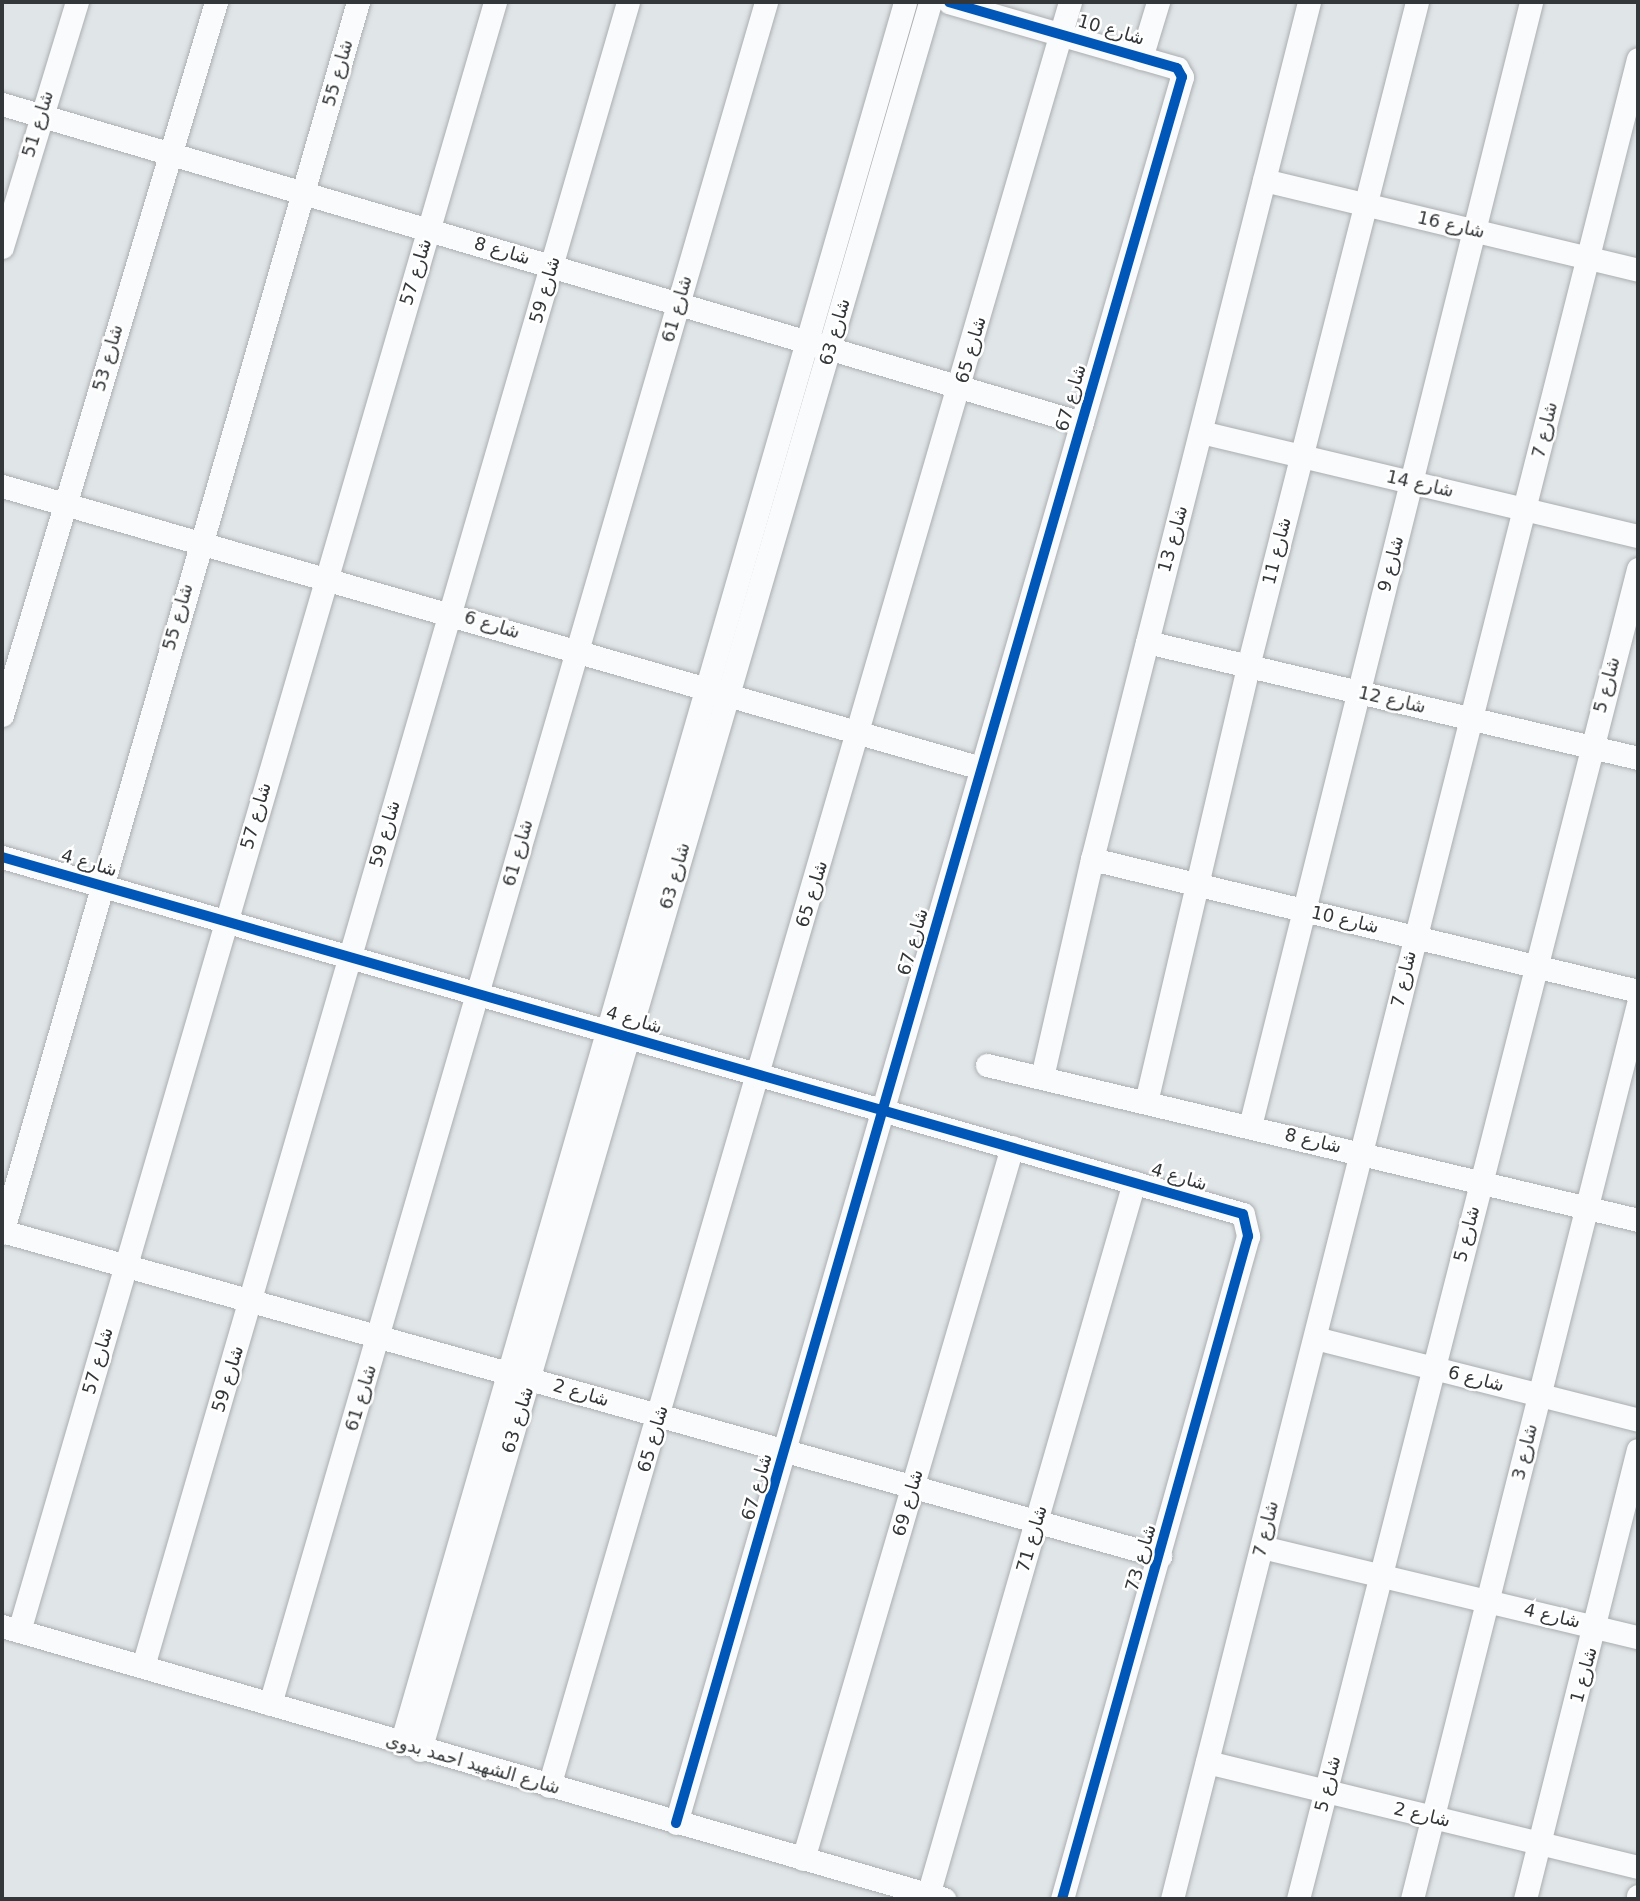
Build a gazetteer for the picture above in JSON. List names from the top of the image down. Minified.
{"streets":{"street":["شارع 10","شارع 55","شارع 51","شارع 16","شارع 8","شارع 57","شارع 59","شارع 61","شارع 63","شارع 65","شارع 53","شارع 67","شارع 7","شارع 14","شارع 13","شارع 11","شارع 9","شارع 6","شارع 5","شارع 12","شارع 4","شارع 2","شارع 3","شارع 69","شارع 71","شارع 73","شارع 1","شارع الشهيد احمد بدوى"]},"crossings":[["شارع 10","شارع 65"],["شارع 10","شارع 67"],["شارع 10","شارع 7"],["شارع 10","شارع 13"],["شارع 10","شارع 11"],["شارع 10","شارع 9"],["شارع 10","شارع 5"],["شارع 55","شارع 8"],["شارع 55","شارع 6"],["شارع 55","شارع 4"],["شارع 55","شارع 2"],["شارع 51","شارع 8"],["شارع 16","شارع 7"],["شارع 16","شارع 13"],["شارع 16","شارع 11"],["شارع 16","شارع 9"],["شارع 8","شارع 57"],["شارع 8","شارع 59"],["شارع 8","شارع 61"],["شارع 8","شارع 63"],["شارع 8","شارع 65"],["شارع 8","شارع 53"],["شارع 8","شارع 67"],["شارع 8","شارع 7"],["شارع 8","شارع 13"],["شارع 8","شارع 11"],["شارع 8","شارع 9"],["شارع 8","شارع 5"],["شارع 8","شارع 3"],["شارع 57","شارع 6"],["شارع 57","شارع 4"],["شارع 57","شارع 2"],["شارع 57","شارع الشهيد احمد بدوى"],["شارع 59","شارع 6"],["شارع 59","شارع 4"],["شارع 59","شارع 2"],["شارع 59","شارع الشهيد احمد بدوى"],["شارع 61","شارع 6"],["شارع 61","شارع 4"],["شارع 61","شارع 2"],["شارع 61","شارع الشهيد احمد بدوى"],["شارع 63","شارع 6"],["شارع 63","شارع 4"],["شارع 63","شارع 2"],["شارع 63","شارع الشهيد احمد بدوى"],["شارع 65","شارع 6"],["شارع 65","شارع 4"],["شارع 65","شارع 2"],["شارع 65","شارع الشهيد احمد بدوى"],["شارع 53","شارع 6"],["شارع 67","شارع 6"],["شارع 67","شارع 4"],["شارع 67","شارع 2"],["شارع 67","شارع الشهيد احمد بدوى"],["شارع 7","شارع 14"],["شارع 7","شارع 6"],["شارع 7","شارع 12"],["شارع 7","شارع 4"],["شارع 7","شارع 2"],["شارع 14","شارع 13"],["شارع 14","شارع 11"],["شارع 14","شارع 9"],["شارع 13","شارع 12"],["شارع 11","شارع 12"],["شارع 9","شارع 12"],["شارع 6","شارع 5"],["شارع 6","شارع 3"],["شارع 5","شارع 12"],["شارع 5","شارع 4"],["شارع 5","شارع 2"],["شارع 4","شارع 3"],["شارع 4","شارع 69"],["شارع 4","شارع 71"],["شارع 4","شارع 73"],["شارع 4","شارع 1"],["شارع 2","شارع 3"],["شارع 2","شارع 69"],["شارع 2","شارع 71"],["شارع 2","شارع 73"],["شارع 2","شارع 1"],["شارع 69","شارع الشهيد احمد بدوى"],["شارع 71","شارع الشهيد احمد بدوى"]]}
